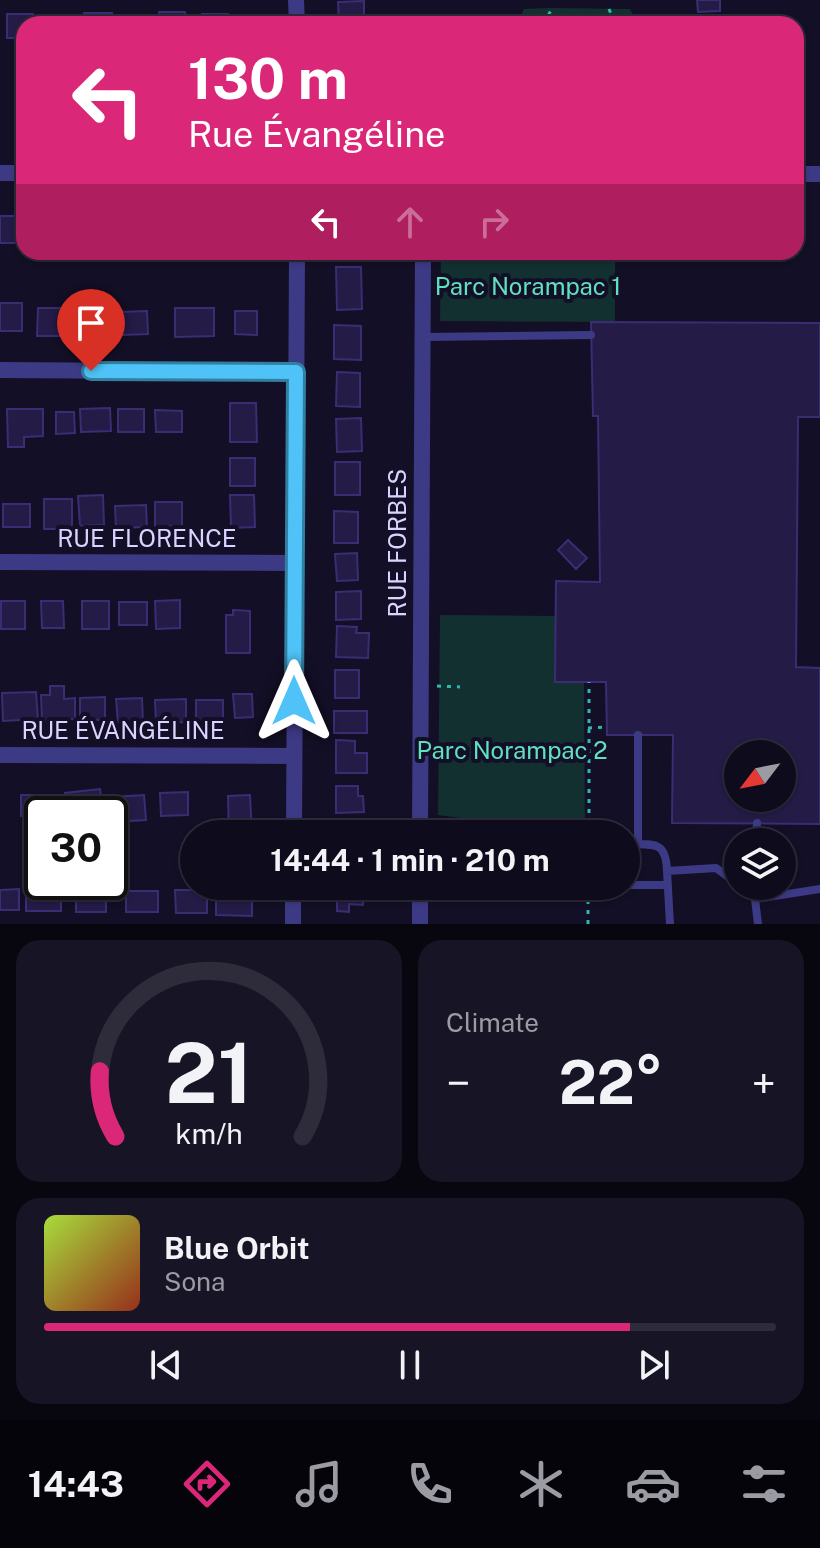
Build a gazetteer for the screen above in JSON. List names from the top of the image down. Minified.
{"streets":{"street":["RUE FLORENCE","RUE FORBES","RUE ÉVANGÉLINE"]},"parks":["Parc Norampac 1","Parc Norampac 2"],"north":"bottom left","page":{"turn":["130 m","Rue Évangéline"],"limit":"30","trip":"14:44 · 1 min · 210 m","tile":"Climate","heat":["−","22°","+"],"song":["Blue Orbit","Sona"],"tabs":"14:43","gauge":["21","km/h"]}}
